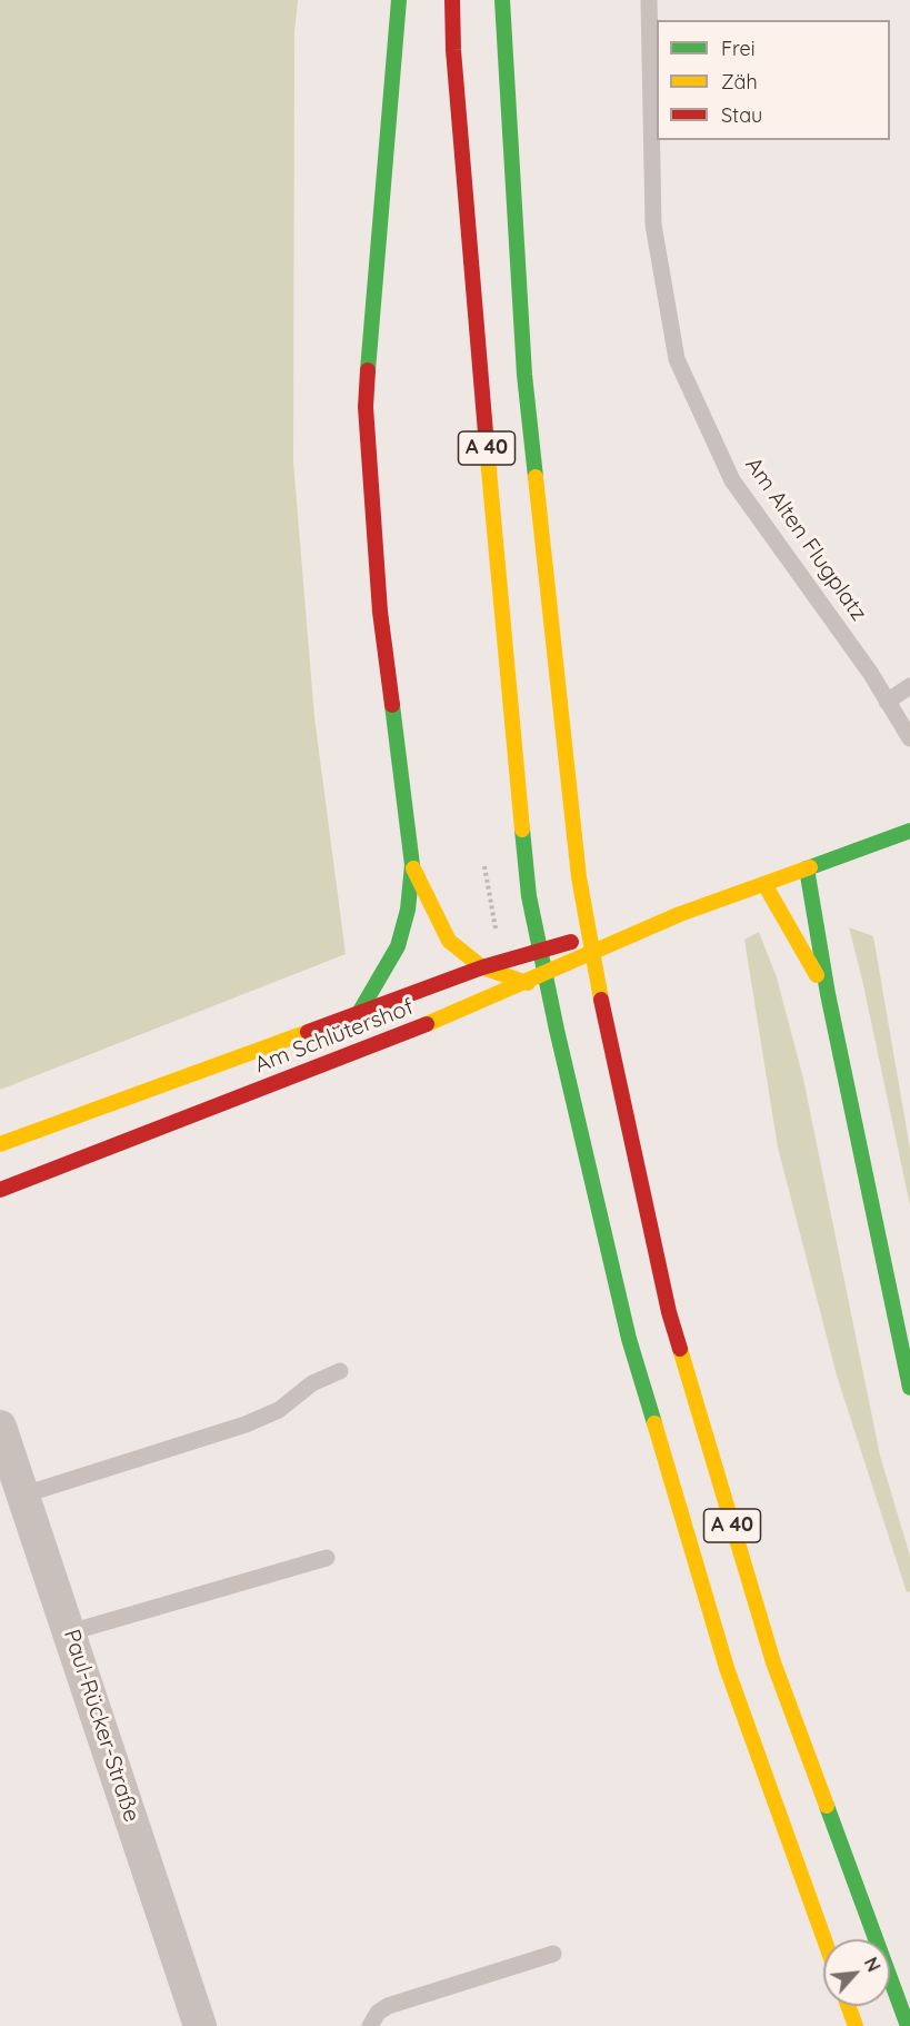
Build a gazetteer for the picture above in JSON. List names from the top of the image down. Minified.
{"streets":{"main road":["A 40","Am Schlütershof"],"street":["Paul-Rücker-Straße"],"lane":["Am Alten Flugplatz"]},"legend":["Frei","Zäh","Stau"],"north":"top right"}
